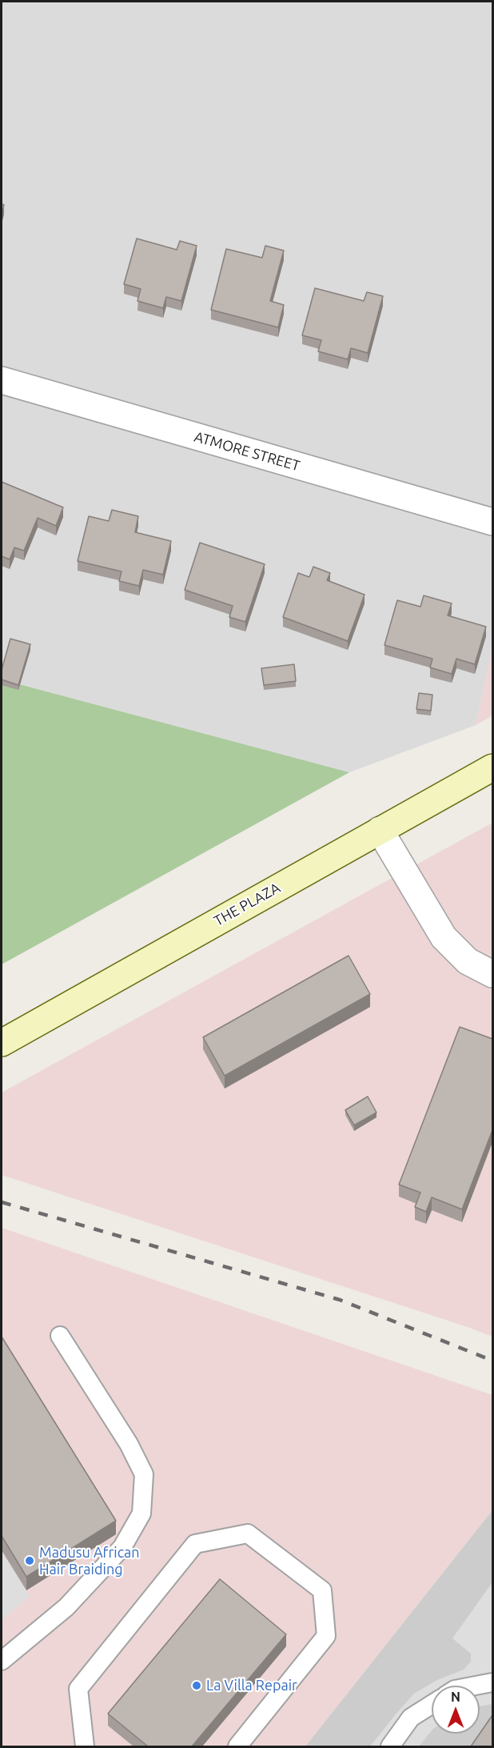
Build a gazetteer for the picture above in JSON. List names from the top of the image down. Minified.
{"streets":{"main road":["THE PLAZA"],"street":["ATMORE STREET"]},"places":["Madusu African Hair Braiding","La Villa Repair"],"north":"top"}
